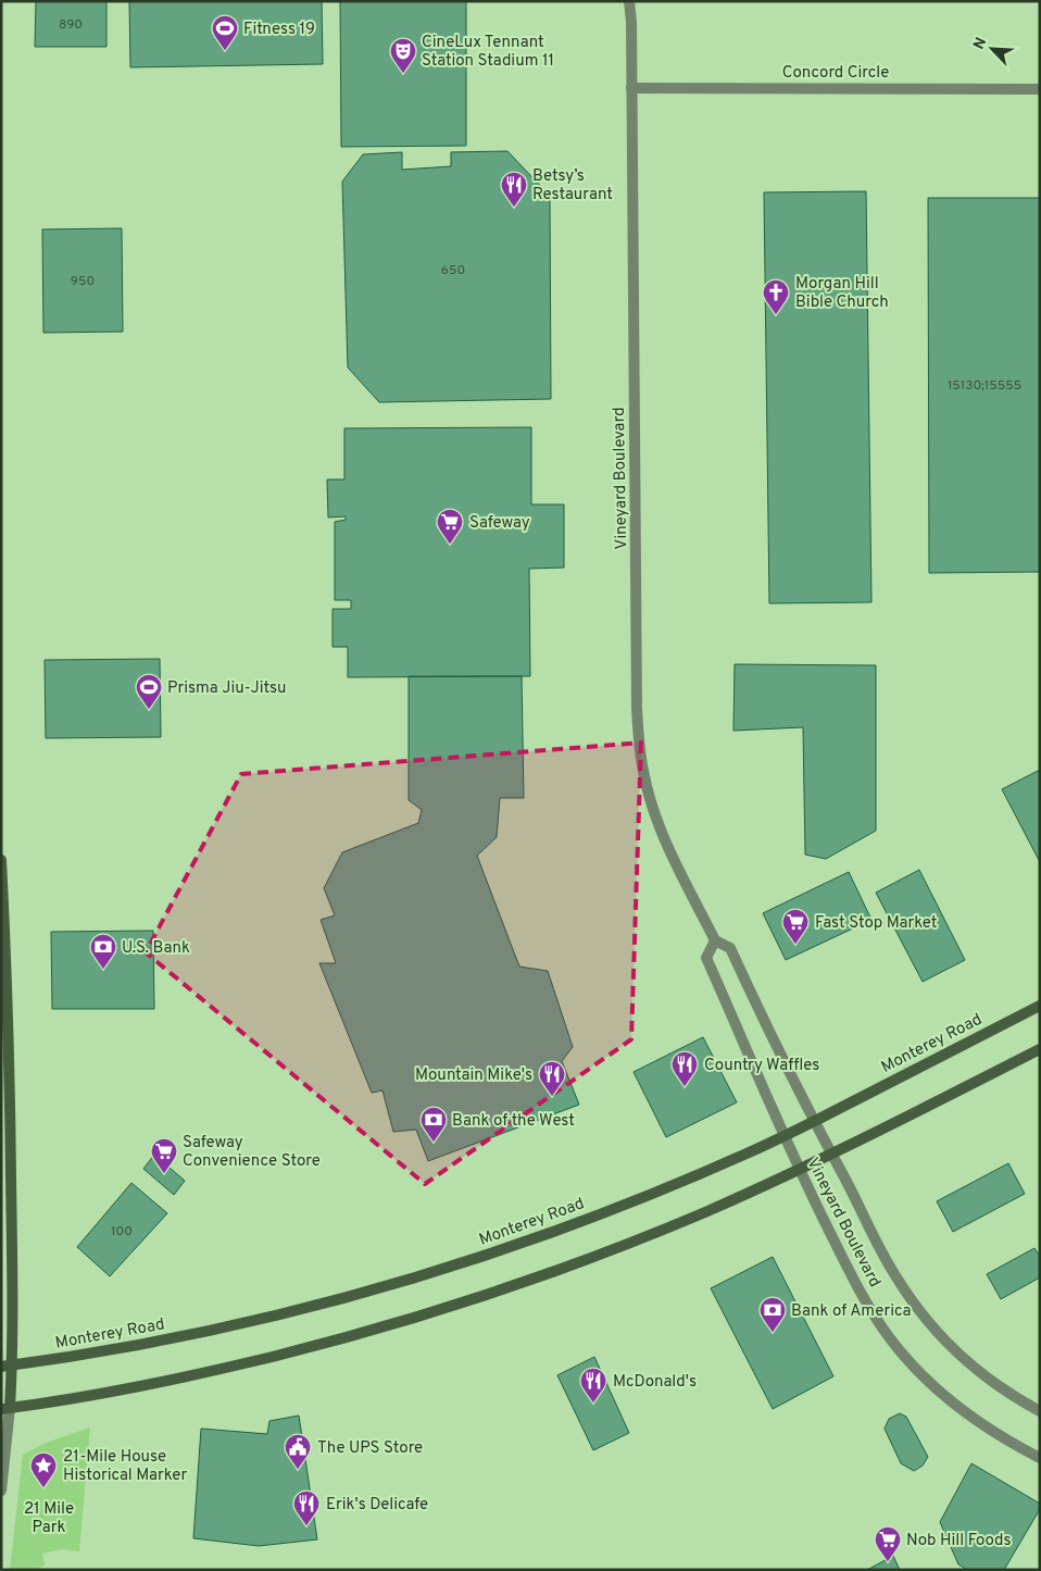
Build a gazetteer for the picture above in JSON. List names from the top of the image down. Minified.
{"streets":{"main road":["Monterey Road"],"street":["Concord Circle","Vineyard Boulevard"]},"crossings":[["Concord Circle","Vineyard Boulevard"],["Vineyard Boulevard","Monterey Road"]],"parks":["21 Mile Park"],"places":{"sports":["Fitness 19","Prisma Jiu-Jitsu"],"theatre":["CineLux Tennant Station Stadium 11"],"restaurant":["Betsy’s Restaurant","Country Waffles","Mountain Mike's","McDonald's","Erik's Delicafe"],"church":["Morgan Hill Bible Church"],"supermarket":["Safeway","Fast Stop Market","Safeway Convenience Store","Nob Hill Foods"],"bank":["U.S. Bank","Bank of the West","Bank of America"],"public building":["The UPS Store"],"place":["21-Mile House Historical Marker"]},"house_numbers":["890","650","950","15130;15555","100"],"north":"top left"}
